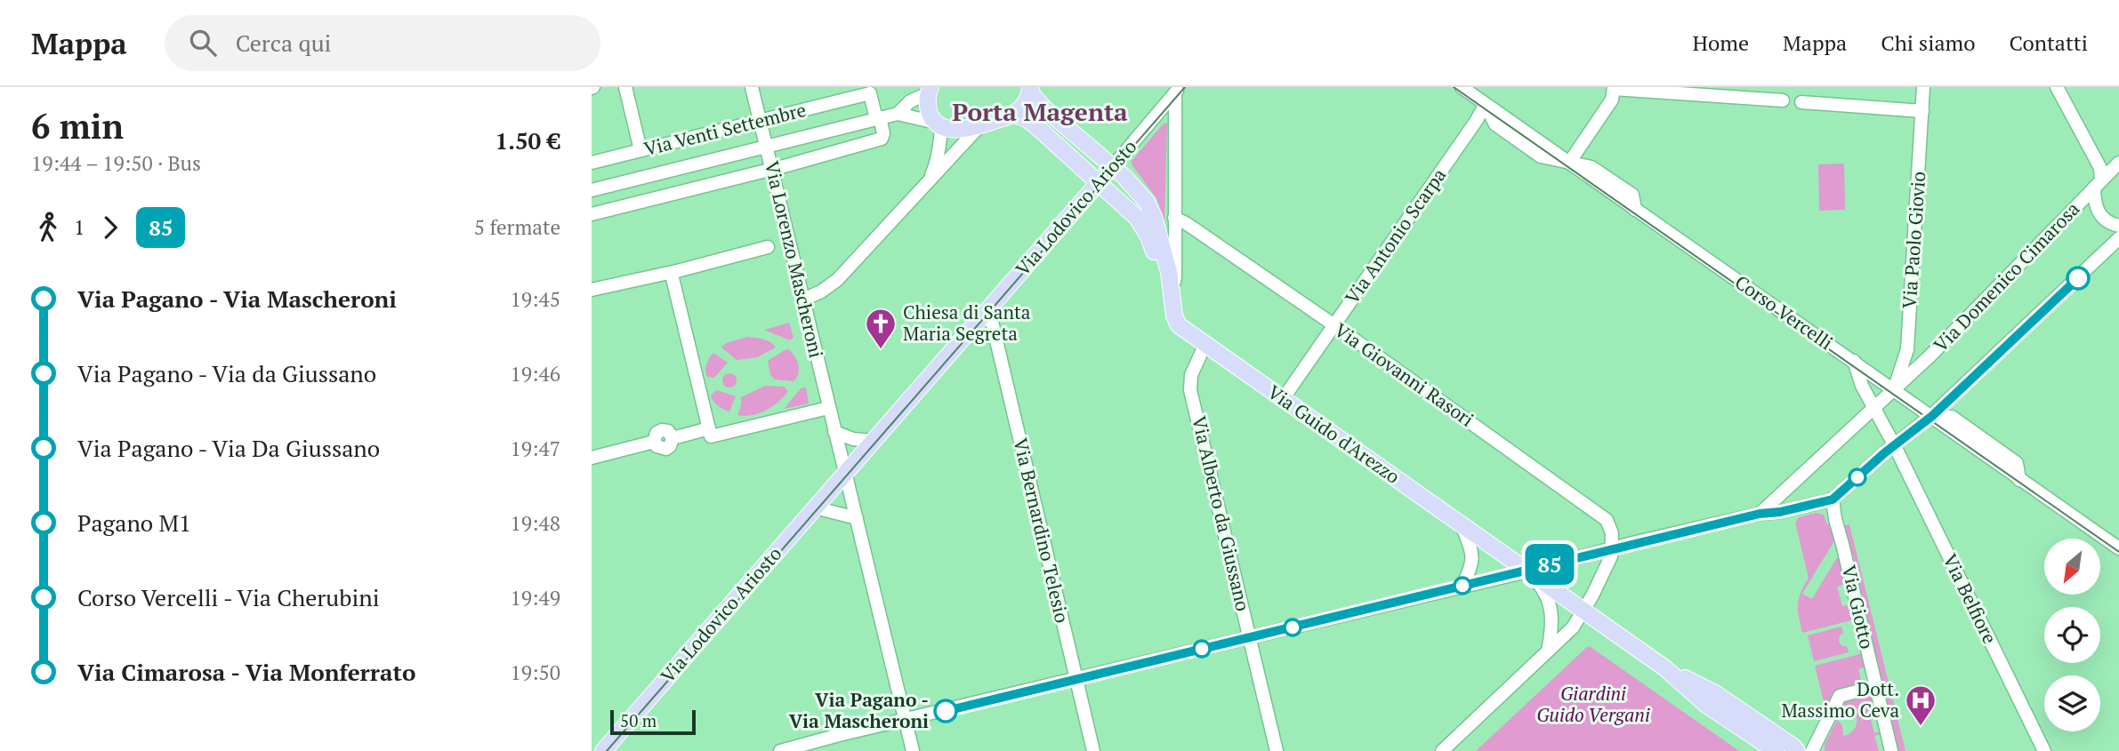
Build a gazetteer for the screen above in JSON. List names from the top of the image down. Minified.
{"streets":{"main road":["Via Lodovico Ariosto","Via Guido d'Arezzo"],"street":["Via Venti Settembre","Via Antonio Scarpa","Via Paolo Giovio","Via Lorenzo Mascheroni","Via Domenico Cimarosa","Corso Vercelli","Via Giovanni Rasori","Via Alberto da Giussano","Via Bernardino Telesio","Via Belfiore","Via Giotto"]},"crossings":[["Via Venti Settembre","Via Lorenzo Mascheroni"],["Via Lodovico Ariosto","Via Lorenzo Mascheroni"],["Via Lodovico Ariosto","Via Bernardino Telesio"],["Via Antonio Scarpa","Corso Vercelli"],["Via Antonio Scarpa","Via Giovanni Rasori"],["Via Antonio Scarpa","Via Guido d'Arezzo"],["Via Paolo Giovio","Via Domenico Cimarosa"],["Via Paolo Giovio","Corso Vercelli"],["Via Domenico Cimarosa","Corso Vercelli"],["Via Domenico Cimarosa","Via Belfiore"],["Corso Vercelli","Via Belfiore"],["Via Guido d'Arezzo","Via Alberto da Giussano"]],"districts":["Porta Magenta"],"parks":["Giardini Guido Vergani"],"places":{"church":["Chiesa di Santa Maria Segreta"],"other":["Via Pagano - Via Mascheroni"],"hospital":["Dott. Massimo Ceva"]},"lines":["bus line 85"],"scale_bar":"50 m","north":"bottom left","page":{"header":"Mappa","search":"Cerca qui","nav":["Home","Mappa","Chi siamo","Contatti"],"heading":["6 min","19:44 – 19:50 · Bus","1.50 €"],"on_map":"85","legs":["1","85","5 fermate"],"list":[{"name":"Via Pagano - Via Mascheroni","value":"19:45"},{"name":"Via Pagano - Via da Giussano","value":"19:46"},{"name":"Via Pagano - Via Da Giussano","value":"19:47"},{"name":"Pagano M1","value":"19:48"},{"name":"Corso Vercelli - Via Cherubini","value":"19:49"},{"name":"Via Cimarosa - Via Monferrato","value":"19:50"}],"scale":"50 m"}}
